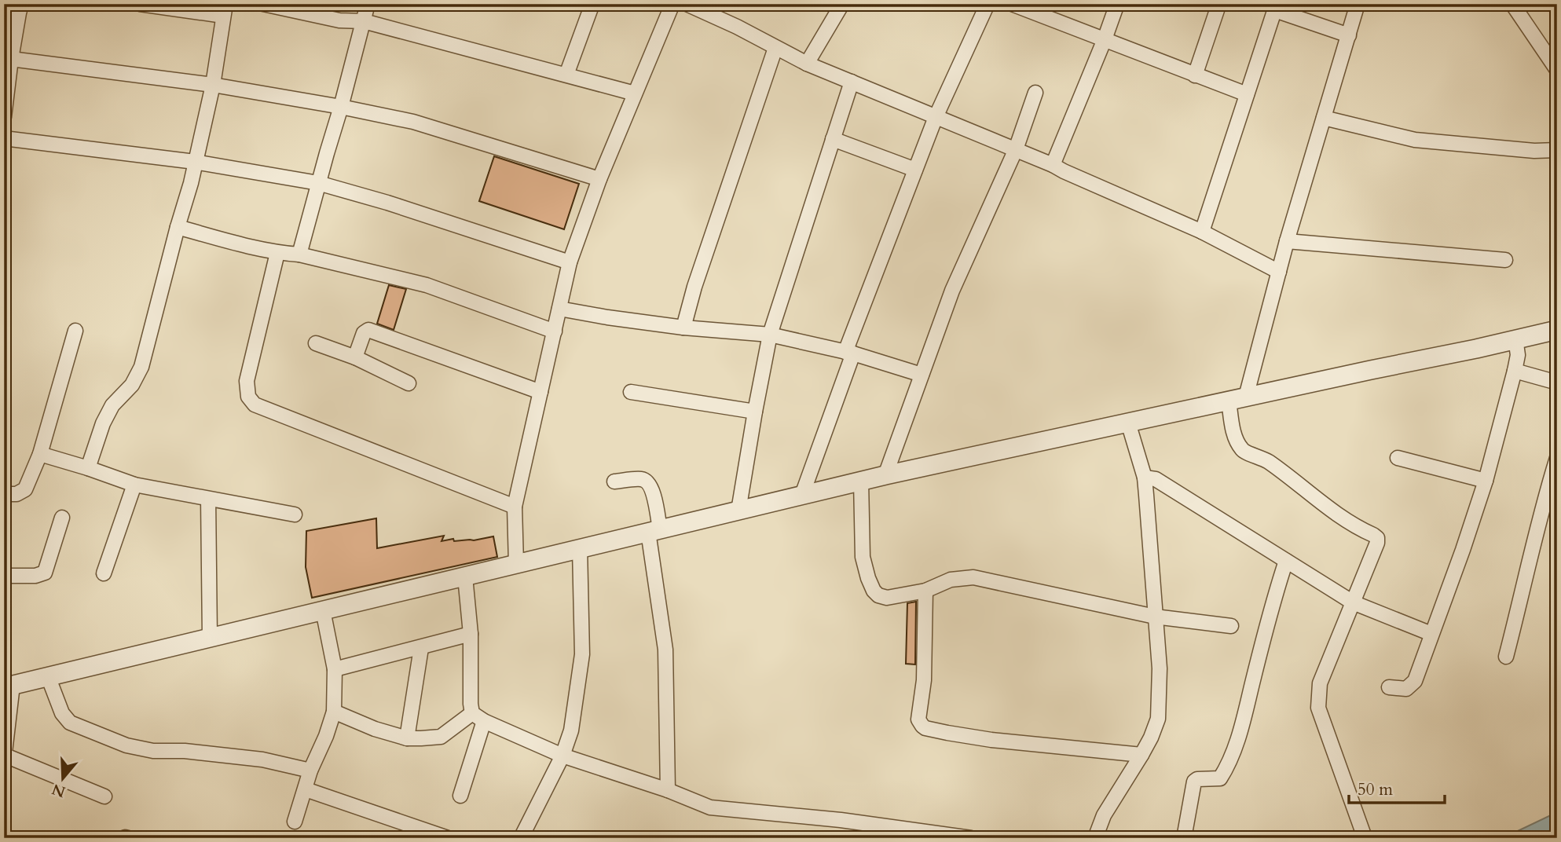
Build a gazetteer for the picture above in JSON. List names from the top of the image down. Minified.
{"scale_bar":"50 m","north":"bottom"}
